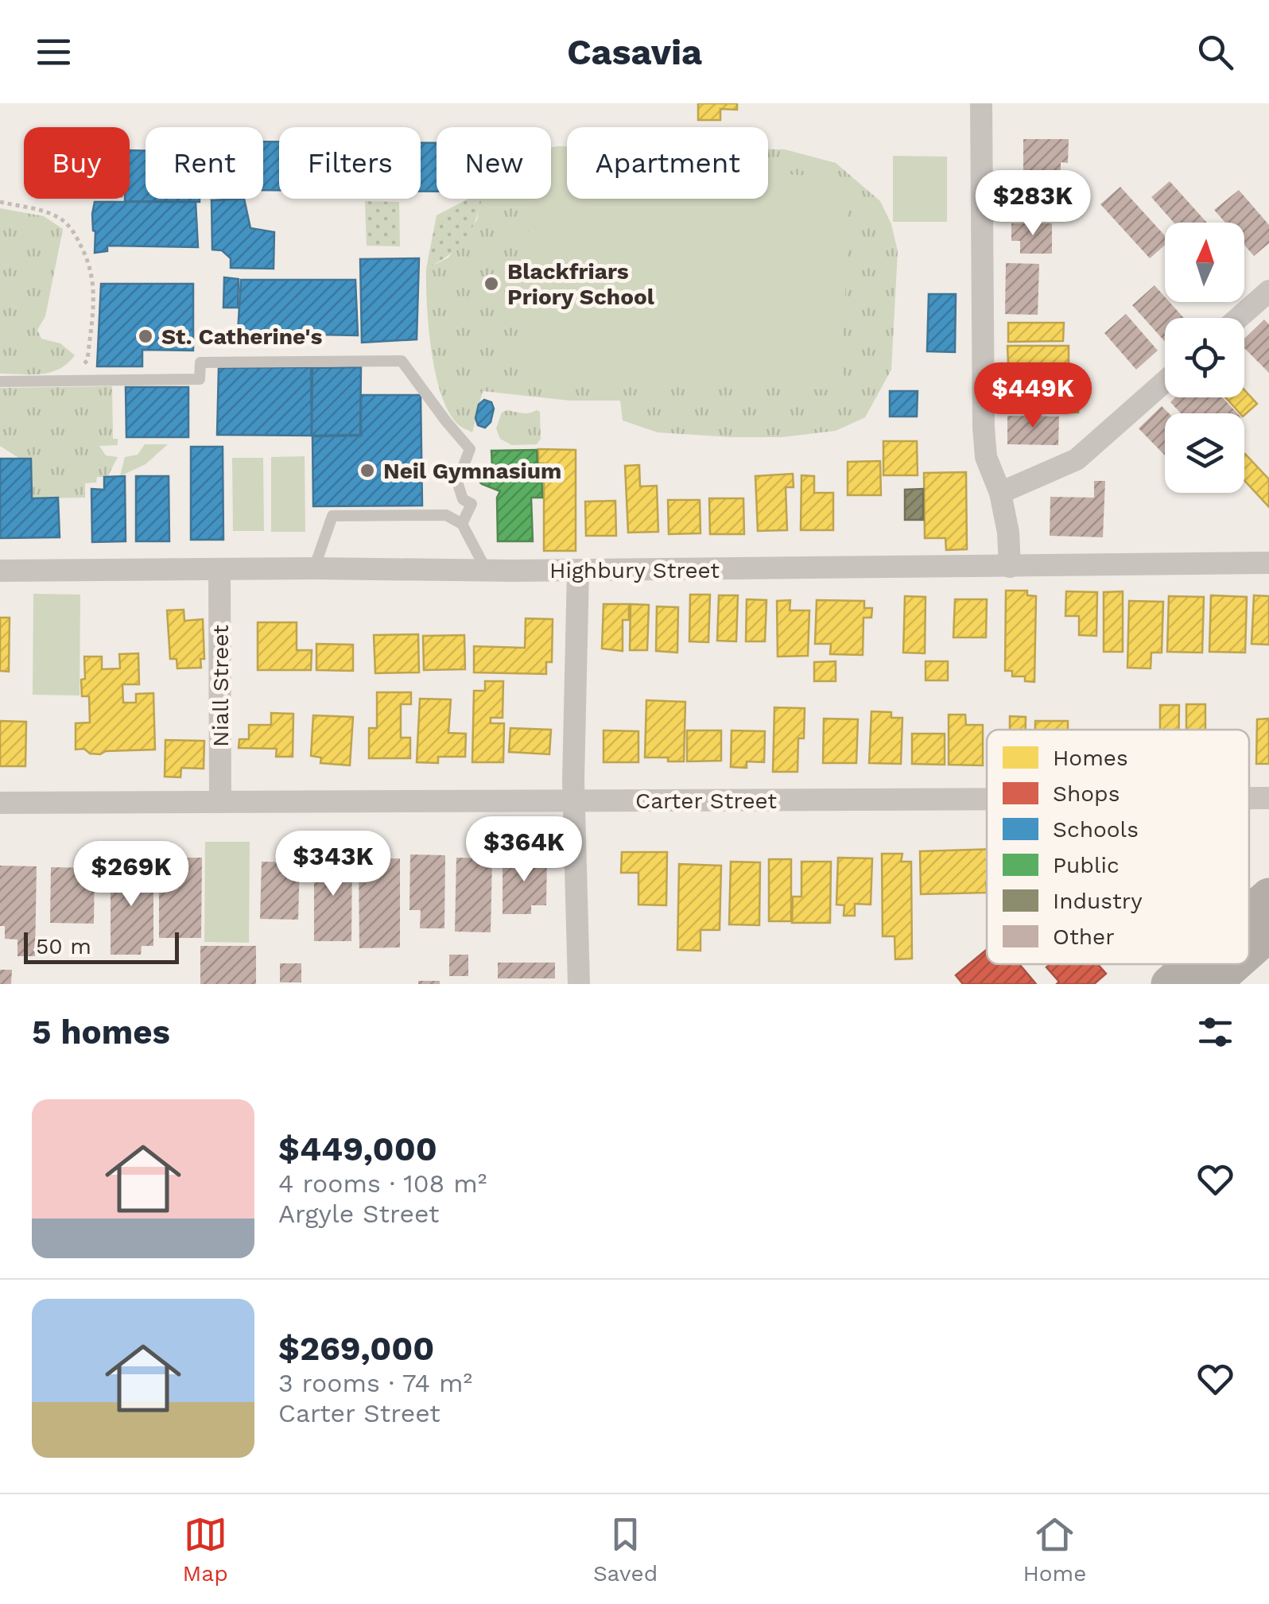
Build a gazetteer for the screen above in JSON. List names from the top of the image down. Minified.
{"streets":{"street":["Highbury Street","Niall Street","Carter Street"]},"crossings":[["Highbury Street","Niall Street"],["Niall Street","Carter Street"]],"places":["Blackfriars Priory School","St. Catherine's","Neil Gymnasium"],"legend":["Homes","Shops","Schools","Public","Industry","Other"],"scale_bar":"50 m","north":"top","page":{"header":"Casavia","chip":["Buy","Rent","Filters","New","Apartment"],"price":["$283K","$449K","$364K","$343K","$269K"],"scale":"50 m","heading":"5 homes","list":[{"name":"$449,000","note":"4 rooms · 108 m² · Argyle Street"},{"name":"$269,000","note":"3 rooms · 74 m² · Carter Street"}],"tabs":["Map","Saved","Home"]}}
